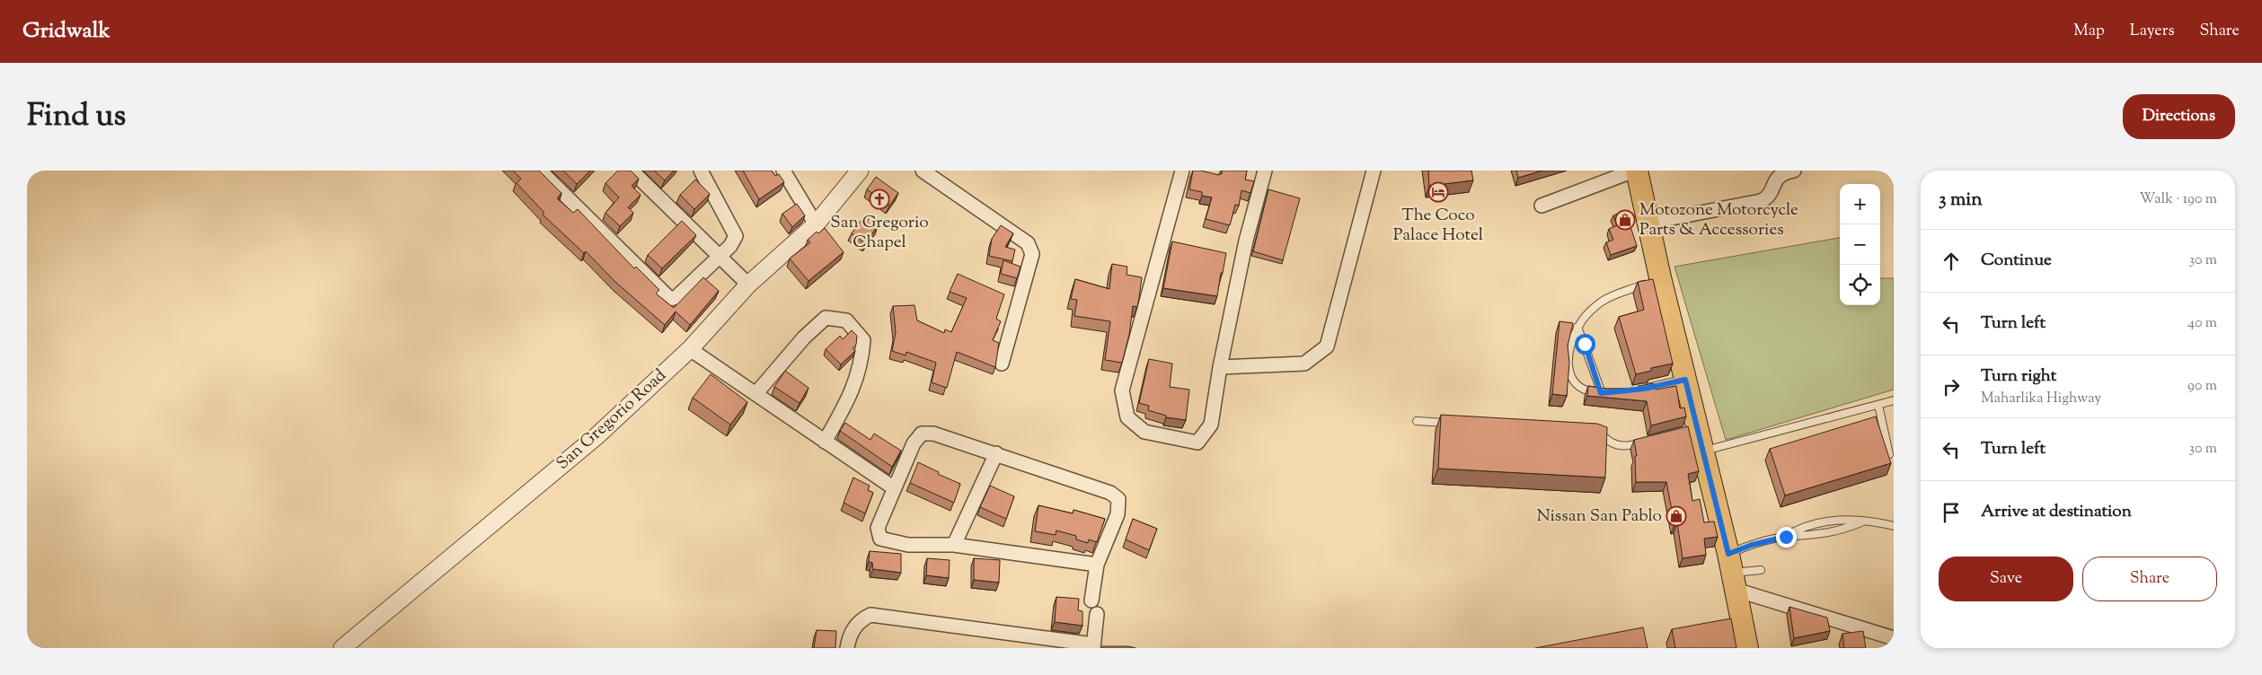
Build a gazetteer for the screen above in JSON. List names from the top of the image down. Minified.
{"streets":{"street":["San Gregorio Road"]},"places":{"hotel":["The Coco Palace Hotel"],"church":["San Gregorio Chapel"],"shop":["Motozone Motorcycle Parts & Accessories","Nissan San Pablo"]},"page":{"header":"Gridwalk","nav":["Map","Layers","Share"],"title":"Find us","buttons":["Directions",["Save","Share"]],"heading":["3 min","Walk · 190 m"],"map_buttons":["+","−"],"list":[["Continue","30 m"],["Turn left","40 m"],["Turn right","Maharlika Highway","90 m"],["Turn left","30 m"],"Arrive at destination"]}}
